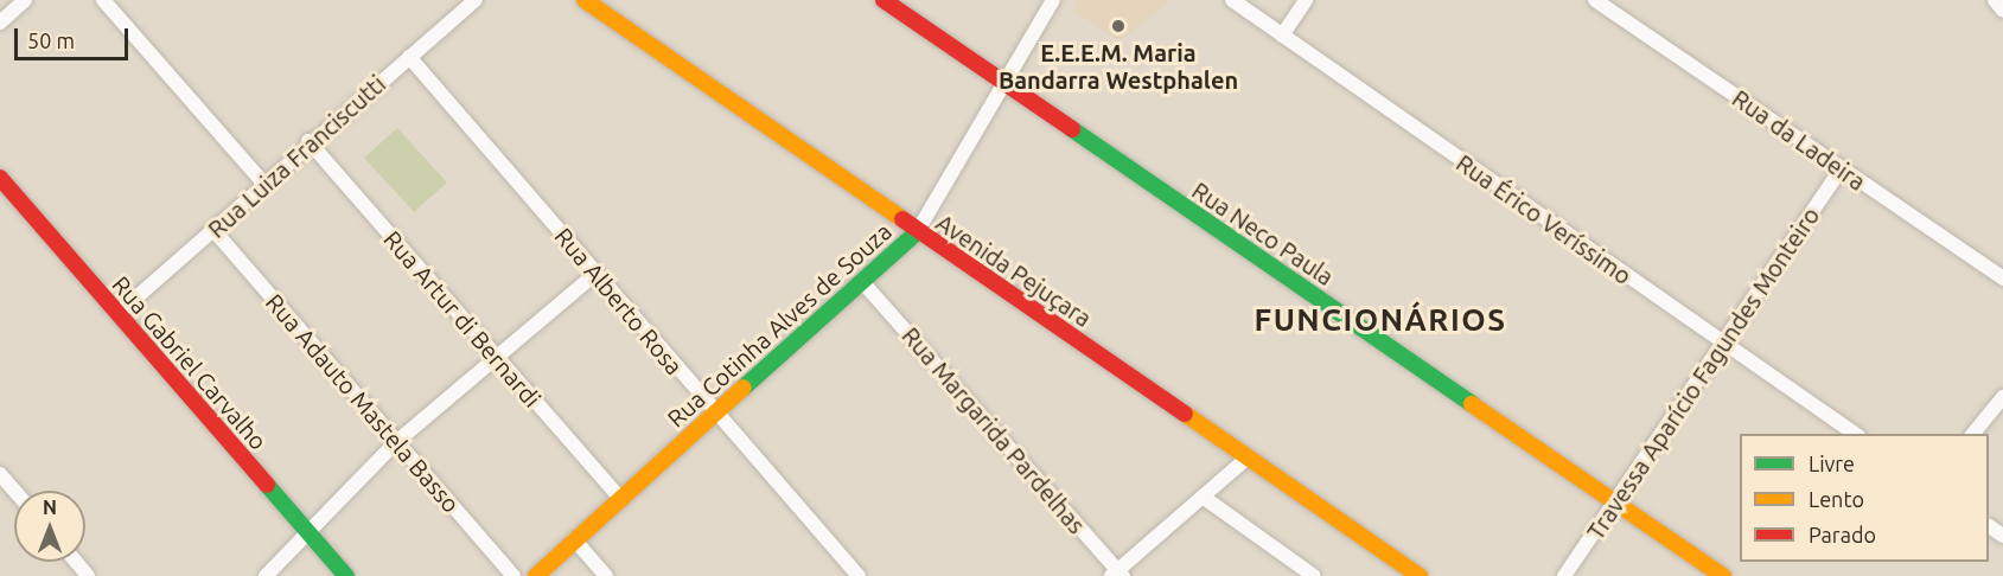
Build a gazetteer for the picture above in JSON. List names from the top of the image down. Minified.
{"streets":{"street":["Rua da Ladeira","Rua Luiza Franciscutti","Rua Érico Veríssimo","Rua Neco Paula","Avenida Pejuçara","Rua Alberto Rosa","Rua Artur di Bernardi","Rua Cotinha Alves de Souza","Rua Gabriel Carvalho","Travessa Aparício Fagundes Monteiro","Rua Adauto Mastela Basso","Rua Margarida Pardelhas"]},"crossings":[["Rua da Ladeira","Travessa Aparício Fagundes Monteiro"],["Rua Luiza Franciscutti","Rua Alberto Rosa"],["Rua Luiza Franciscutti","Rua Artur di Bernardi"],["Rua Luiza Franciscutti","Rua Gabriel Carvalho"],["Rua Luiza Franciscutti","Rua Adauto Mastela Basso"],["Rua Érico Veríssimo","Travessa Aparício Fagundes Monteiro"],["Rua Neco Paula","Rua Cotinha Alves de Souza"],["Rua Neco Paula","Travessa Aparício Fagundes Monteiro"],["Avenida Pejuçara","Rua Cotinha Alves de Souza"],["Rua Alberto Rosa","Rua Cotinha Alves de Souza"],["Rua Artur di Bernardi","Rua Cotinha Alves de Souza"],["Rua Cotinha Alves de Souza","Rua Margarida Pardelhas"]],"districts":["FUNCIONÁRIOS"],"places":["E.E.E.M. Maria Bandarra Westphalen"],"legend":["Livre","Lento","Parado"],"scale_bar":"50 m","north":"top"}
